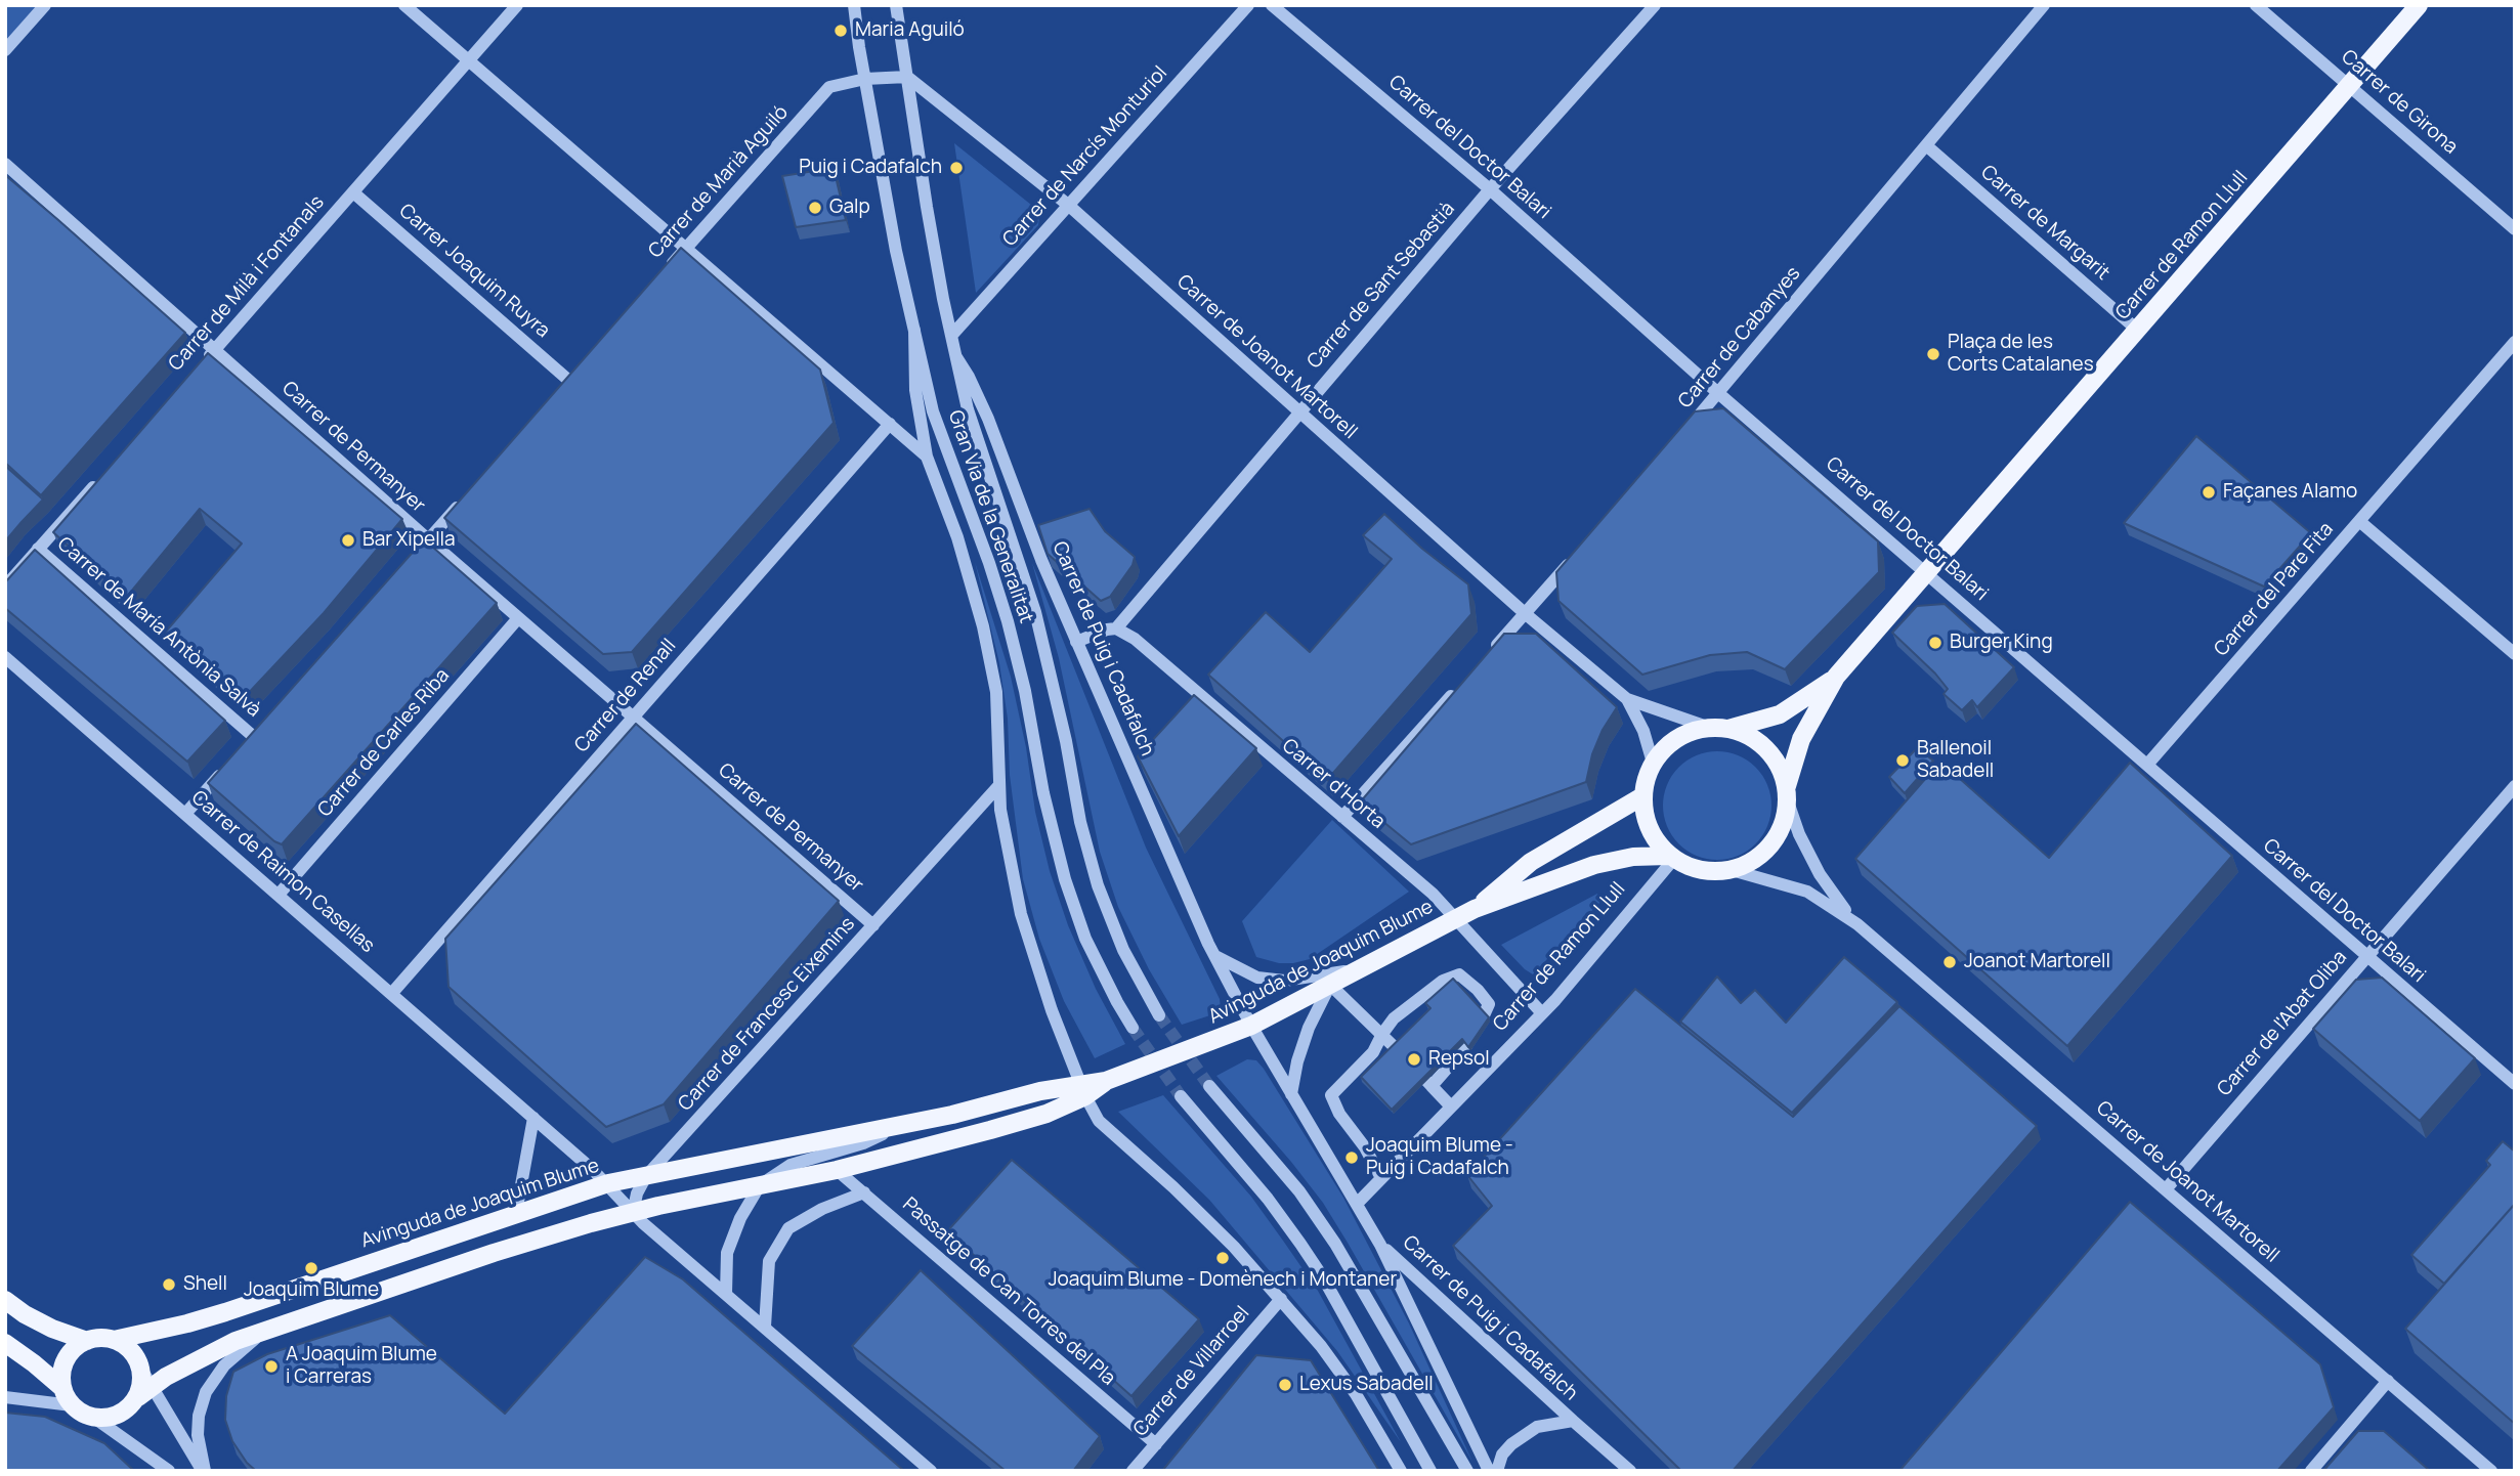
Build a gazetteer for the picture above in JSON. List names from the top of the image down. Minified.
{"streets":{"main road":["Carrer de Ramon Llull","Avinguda de Joaquim Blume"],"street":["Carrer de Girona","Carrer del Doctor Balari","Carrer de Narcís Monturiol","Carrer de Marià Aguiló","Carrer de Margarit","Carrer Joaquim Ruyra","Carrer de Milà i Fontanals","Carrer de Sant Sebastià","Carrer de Cabanyes","Carrer de Joanot Martorell","Carrer de Permanyer","Gran Via de la Generalitat","Carrer del Pare Fita","Carrer de María Antònia Salvà","Carrer de Puig i Cadafalch","Carrer de Renall","Carrer de Carles Riba","Carrer d'Horta","Carrer de Raimon Casellas","Carrer de Francesc Eixemins","Carrer de l'Abat Oliba","Passatge de Can Torres del Pla","Carrer de Villarroel"]},"crossings":[["Carrer de Girona","Carrer de Ramon Llull"],["Carrer del Doctor Balari","Carrer de Ramon Llull"],["Carrer del Doctor Balari","Carrer de Sant Sebastià"],["Carrer del Doctor Balari","Carrer de Cabanyes"],["Carrer del Doctor Balari","Carrer del Pare Fita"],["Carrer del Doctor Balari","Carrer de l'Abat Oliba"],["Carrer de Narcís Monturiol","Carrer de Joanot Martorell"],["Carrer de Narcís Monturiol","Gran Via de la Generalitat"],["Carrer de Marià Aguiló","Gran Via de la Generalitat"],["Carrer de Margarit","Carrer de Ramon Llull"],["Carrer de Margarit","Carrer de Cabanyes"],["Carrer de Ramon Llull","Carrer de Joanot Martorell"],["Carrer de Ramon Llull","Carrer de Puig i Cadafalch"],["Carrer de Ramon Llull","Carrer d'Horta"],["Carrer Joaquim Ruyra","Carrer de Milà i Fontanals"],["Carrer de Milà i Fontanals","Carrer de Permanyer"],["Carrer de Sant Sebastià","Carrer de Joanot Martorell"],["Carrer de Sant Sebastià","Carrer d'Horta"],["Carrer de Joanot Martorell","Gran Via de la Generalitat"],["Carrer de Joanot Martorell","Carrer de l'Abat Oliba"],["Carrer de Permanyer","Carrer de Renall"],["Carrer de Permanyer","Carrer de Carles Riba"],["Carrer de Permanyer","Carrer de Francesc Eixemins"],["Gran Via de la Generalitat","Carrer de Puig i Cadafalch"],["Carrer de Puig i Cadafalch","Avinguda de Joaquim Blume"],["Carrer de Renall","Carrer de Raimon Casellas"],["Carrer de Carles Riba","Carrer de Raimon Casellas"],["Carrer d'Horta","Avinguda de Joaquim Blume"],["Carrer de Raimon Casellas","Avinguda de Joaquim Blume"],["Carrer de Raimon Casellas","Carrer de Francesc Eixemins"],["Avinguda de Joaquim Blume","Carrer de Francesc Eixemins"],["Avinguda de Joaquim Blume","Passatge de Can Torres del Pla"],["Passatge de Can Torres del Pla","Carrer de Villarroel"]],"places":["Maria Aguiló","Puig i Cadafalch","Galp","Plaça de les Corts Catalanes","Façanes Alamo","Bar Xipella","Burger King","Ballenoil Sabadell","Joanot Martorell","Repsol","Joaquim Blume - Puig i Cadafalch","Joaquim Blume - Domènech i Montaner","Joaquim Blume","Shell","A Joaquim Blume i Carreras","Lexus Sabadell"]}
